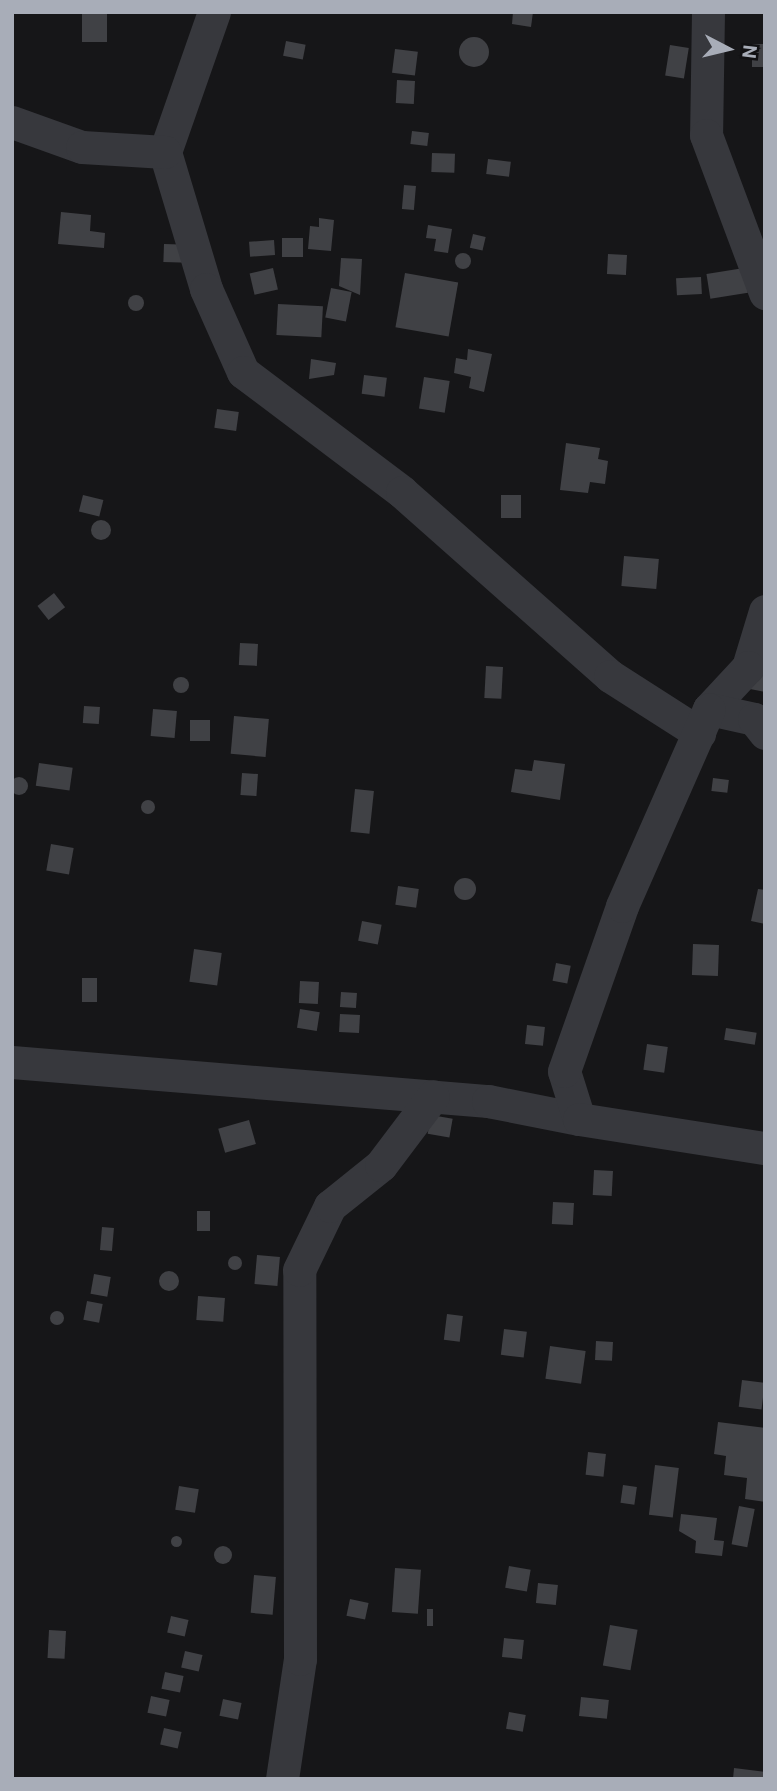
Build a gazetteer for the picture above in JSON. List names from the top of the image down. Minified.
{"north":"right"}
